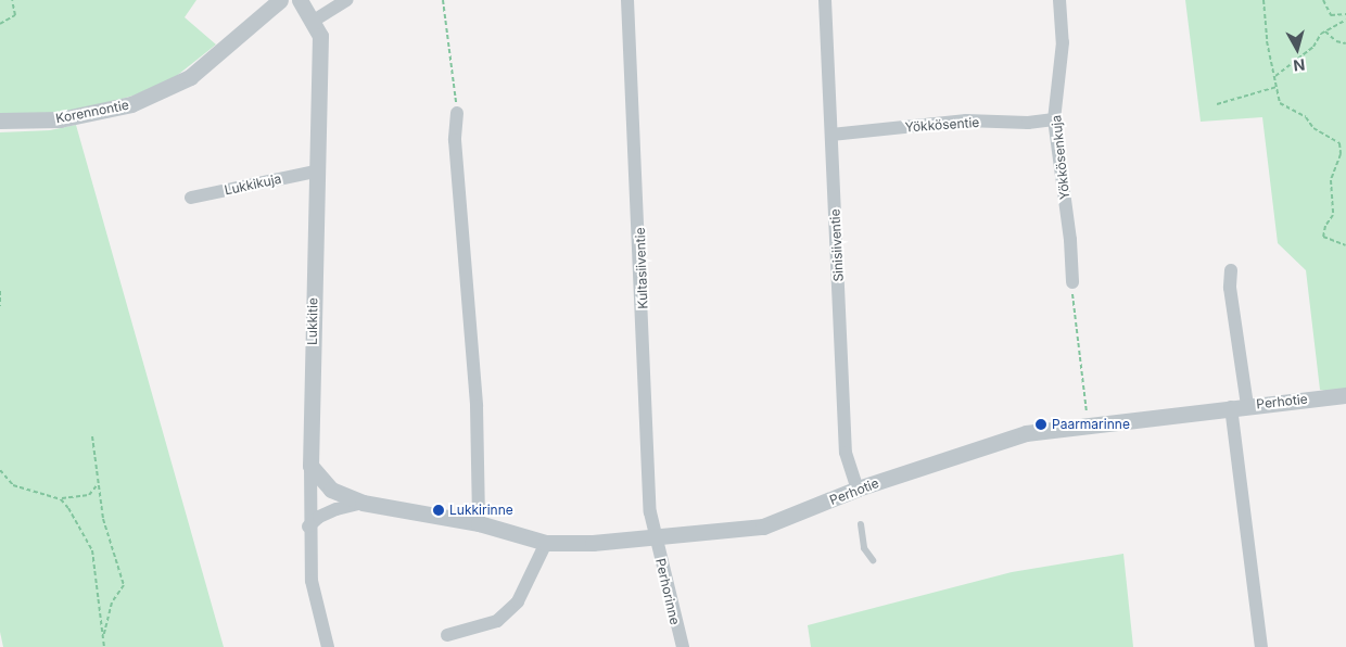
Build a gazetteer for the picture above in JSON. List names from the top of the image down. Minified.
{"streets":{"street":["Korennontie","Yökkösentie","Yökkösenkuja","Lukkikuja","Sinisiiventie","Kultasiiventie","Lukkitie","Perhotie","Perhorinne"]},"crossings":[["Yökkösentie","Yökkösenkuja"],["Yökkösentie","Sinisiiventie"],["Lukkikuja","Lukkitie"],["Sinisiiventie","Perhotie"],["Kultasiiventie","Perhotie"],["Kultasiiventie","Perhorinne"],["Lukkitie","Perhotie"],["Perhotie","Perhorinne"]],"places":["Paarmarinne","Lukkirinne"],"north":"bottom"}
